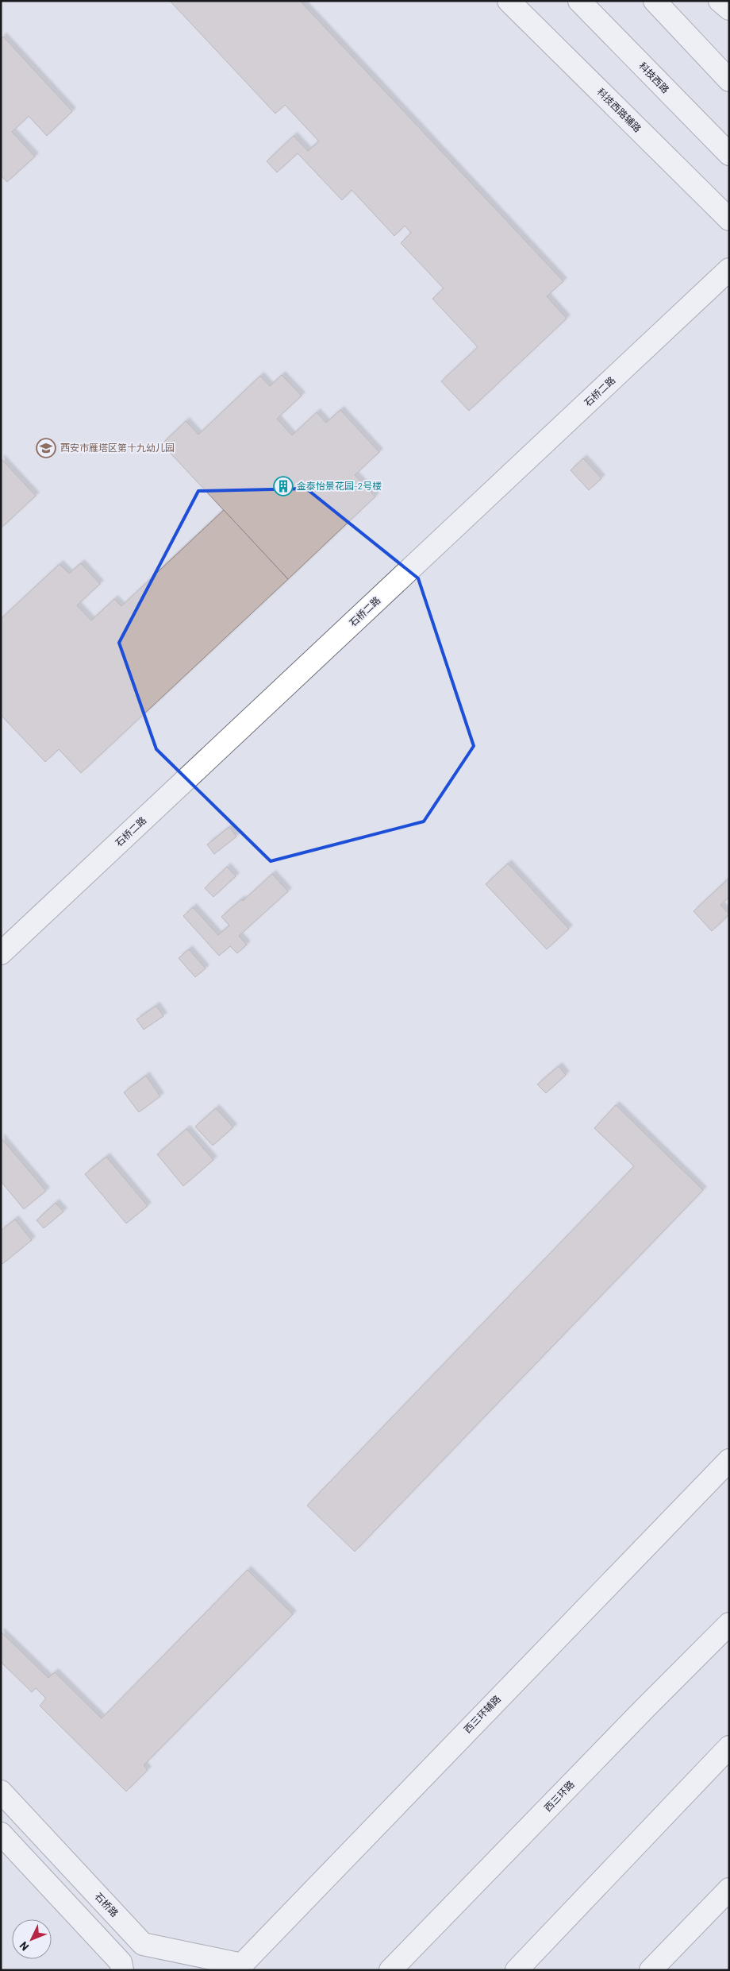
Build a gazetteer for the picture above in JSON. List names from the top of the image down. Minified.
{"streets":{"main road":["科技西路","科技西路辅路","石桥二路","西三环辅路","西三环路","石桥路"]},"crossings":[["西三环辅路","石桥路"]],"places":{"school or university":["西安市雁塔区第十九幼儿园"],"building":["金泰怡景花园-2号楼"]},"north":"bottom left"}
